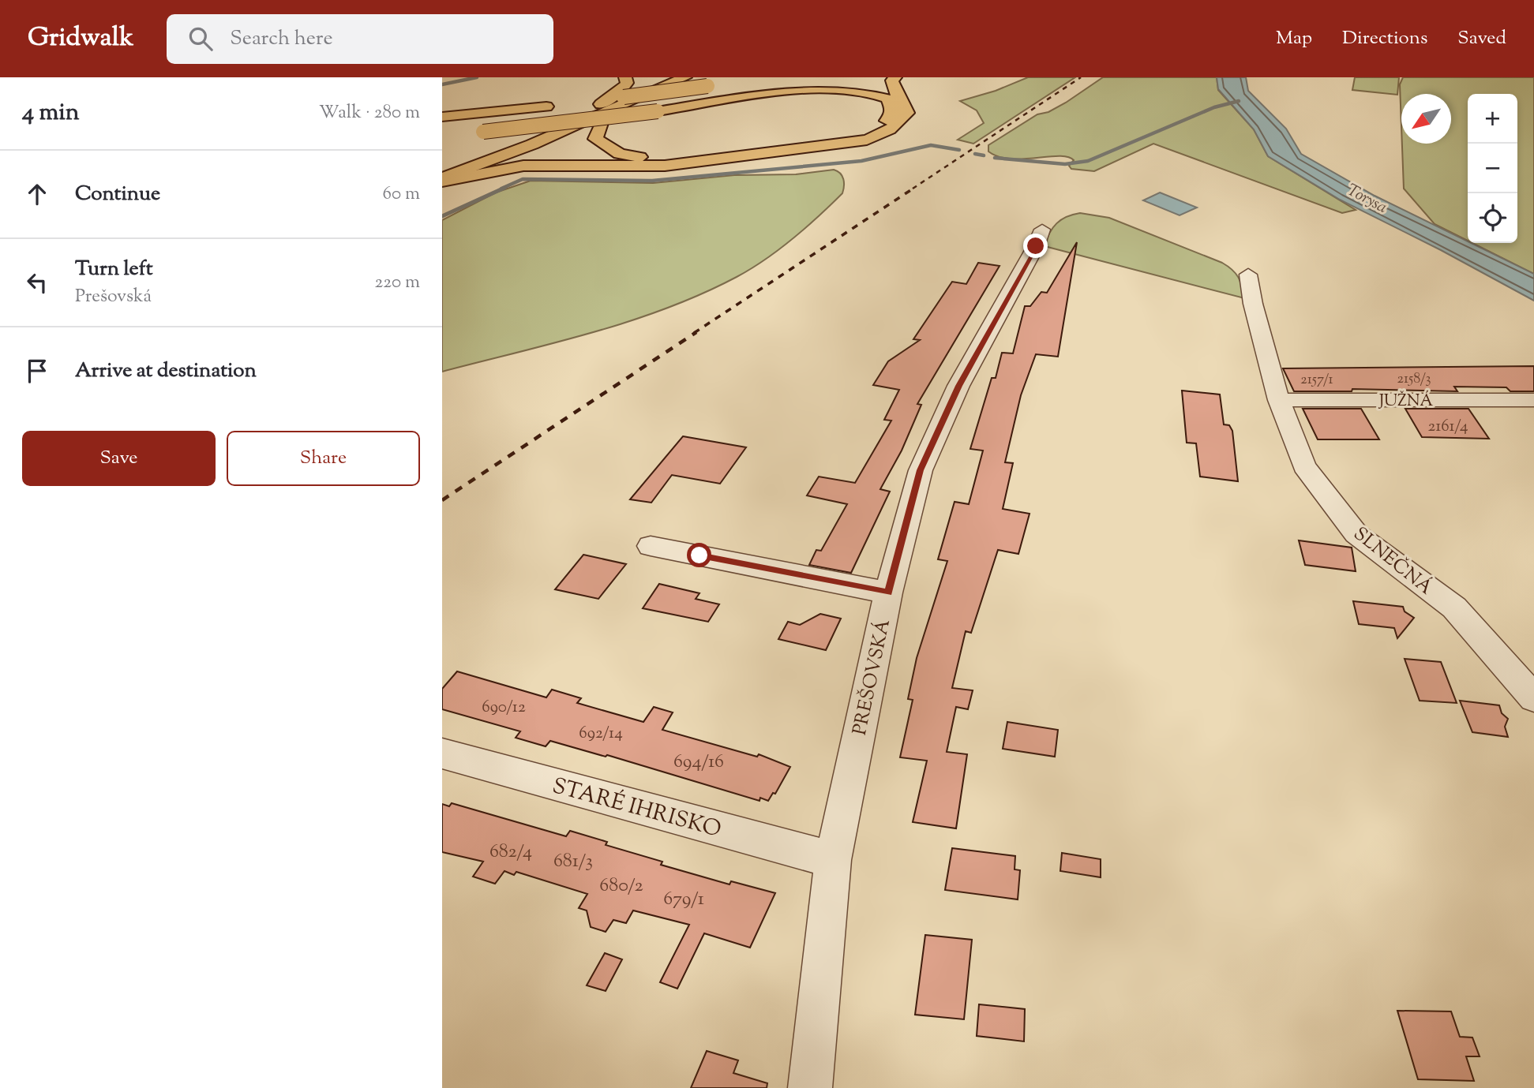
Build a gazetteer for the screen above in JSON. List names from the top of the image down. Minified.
{"streets":{"street":["JUŽNÁ","SLNEČNÁ","PREŠOVSKÁ","STARÉ IHRISKO"]},"crossings":[["JUŽNÁ","SLNEČNÁ"],["PREŠOVSKÁ","STARÉ IHRISKO"]],"water":["Torysa"],"house_numbers":["2158/3","2157/1","2161/4","690/12","692/14","694/16","682/4","681/3","680/2","679/1"],"north":"bottom left","page":{"header":"Gridwalk","search":"Search here","nav":["Map","Directions","Saved"],"heading":["4 min","Walk · 280 m"],"map_buttons":["+","−"],"list":[["Continue","60 m"],["Turn left","Prešovská","220 m"],"Arrive at destination"],"buttons":["Save","Share"]}}
